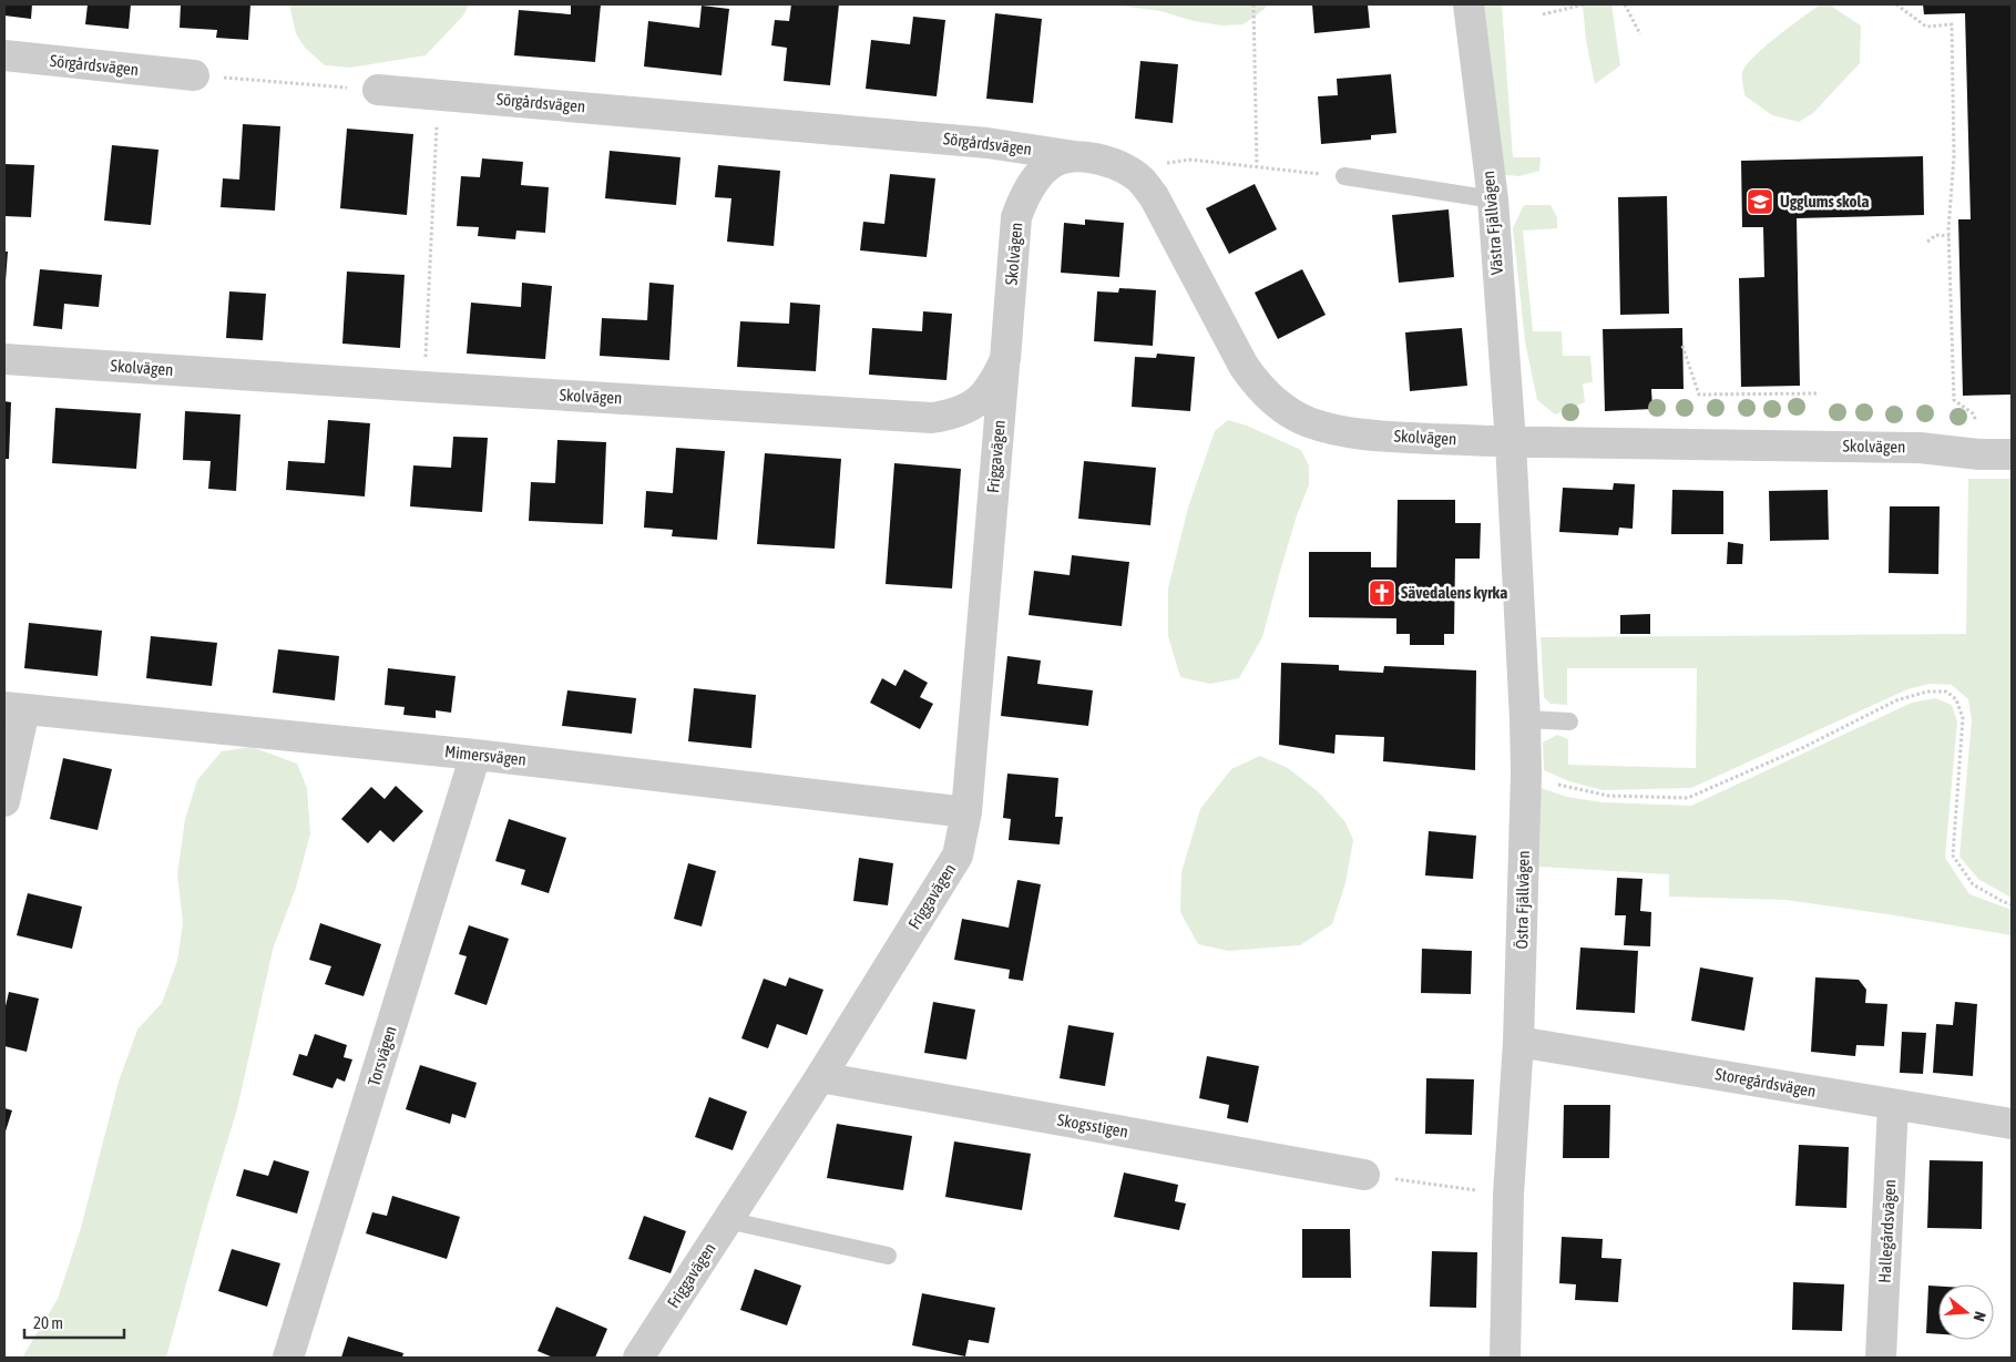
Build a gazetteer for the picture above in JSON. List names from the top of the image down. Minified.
{"streets":{"street":["Sörgårdsvägen","Västra Fjällvägen","Skolvägen","Friggavägen","Mimersvägen","Östra Fjällvägen","Torsvägen","Storegårdsvägen","Skogsstigen","Hallegårdsvägen"]},"crossings":[["Sörgårdsvägen","Skolvägen"],["Västra Fjällvägen","Skolvägen"],["Västra Fjällvägen","Östra Fjällvägen"],["Skolvägen","Friggavägen"],["Skolvägen","Östra Fjällvägen"],["Friggavägen","Mimersvägen"],["Friggavägen","Skogsstigen"],["Mimersvägen","Torsvägen"],["Östra Fjällvägen","Storegårdsvägen"],["Storegårdsvägen","Hallegårdsvägen"]],"places":{"school or university":["Ugglums skola"],"church":["Sävedalens kyrka"]},"scale_bar":"20 m","north":"right"}
